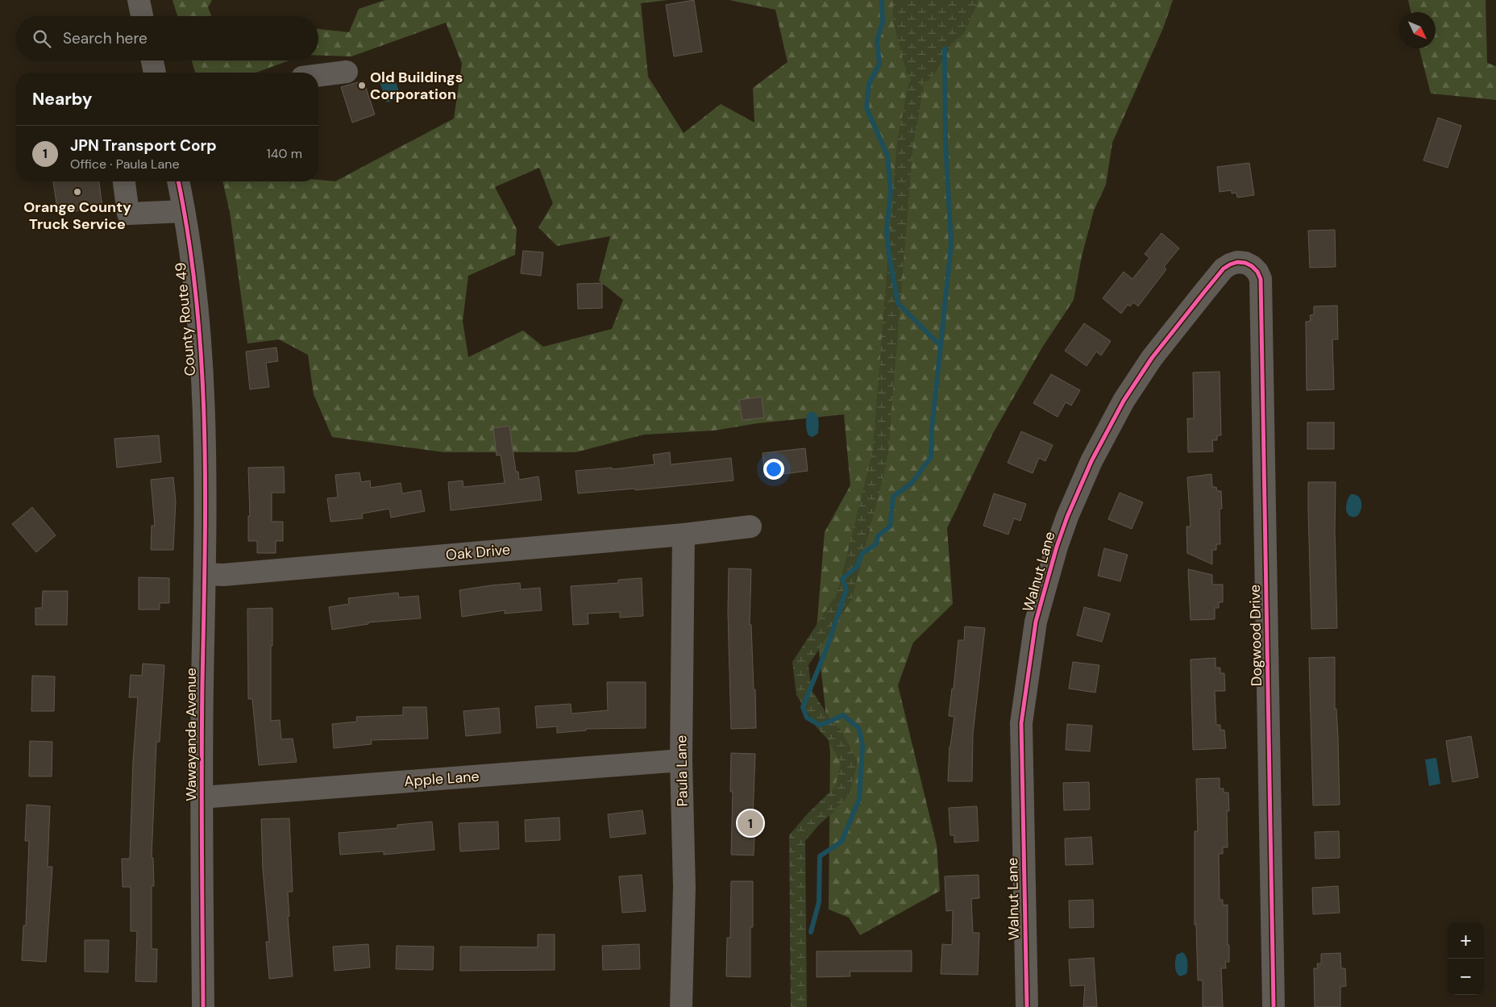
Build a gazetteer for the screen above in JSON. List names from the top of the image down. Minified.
{"streets":{"street":["County Route 49","Oak Drive","Walnut Lane","Dogwood Drive","Wawayanda Avenue","Paula Lane","Apple Lane"]},"crossings":[["County Route 49","Wawayanda Avenue"],["Oak Drive","Wawayanda Avenue"],["Oak Drive","Paula Lane"],["Walnut Lane","Dogwood Drive"],["Wawayanda Avenue","Apple Lane"],["Paula Lane","Apple Lane"]],"places":["Old Buildings Corporation","Orange County Truck Service"],"north":"bottom right","page":{"search":"Search here","heading":"Nearby","list":[{"mark":"1","name":"JPN Transport Corp","note":"Office · Paula Lane","value":"140 m"}],"pins":"1","map_buttons":["+","−"]}}
